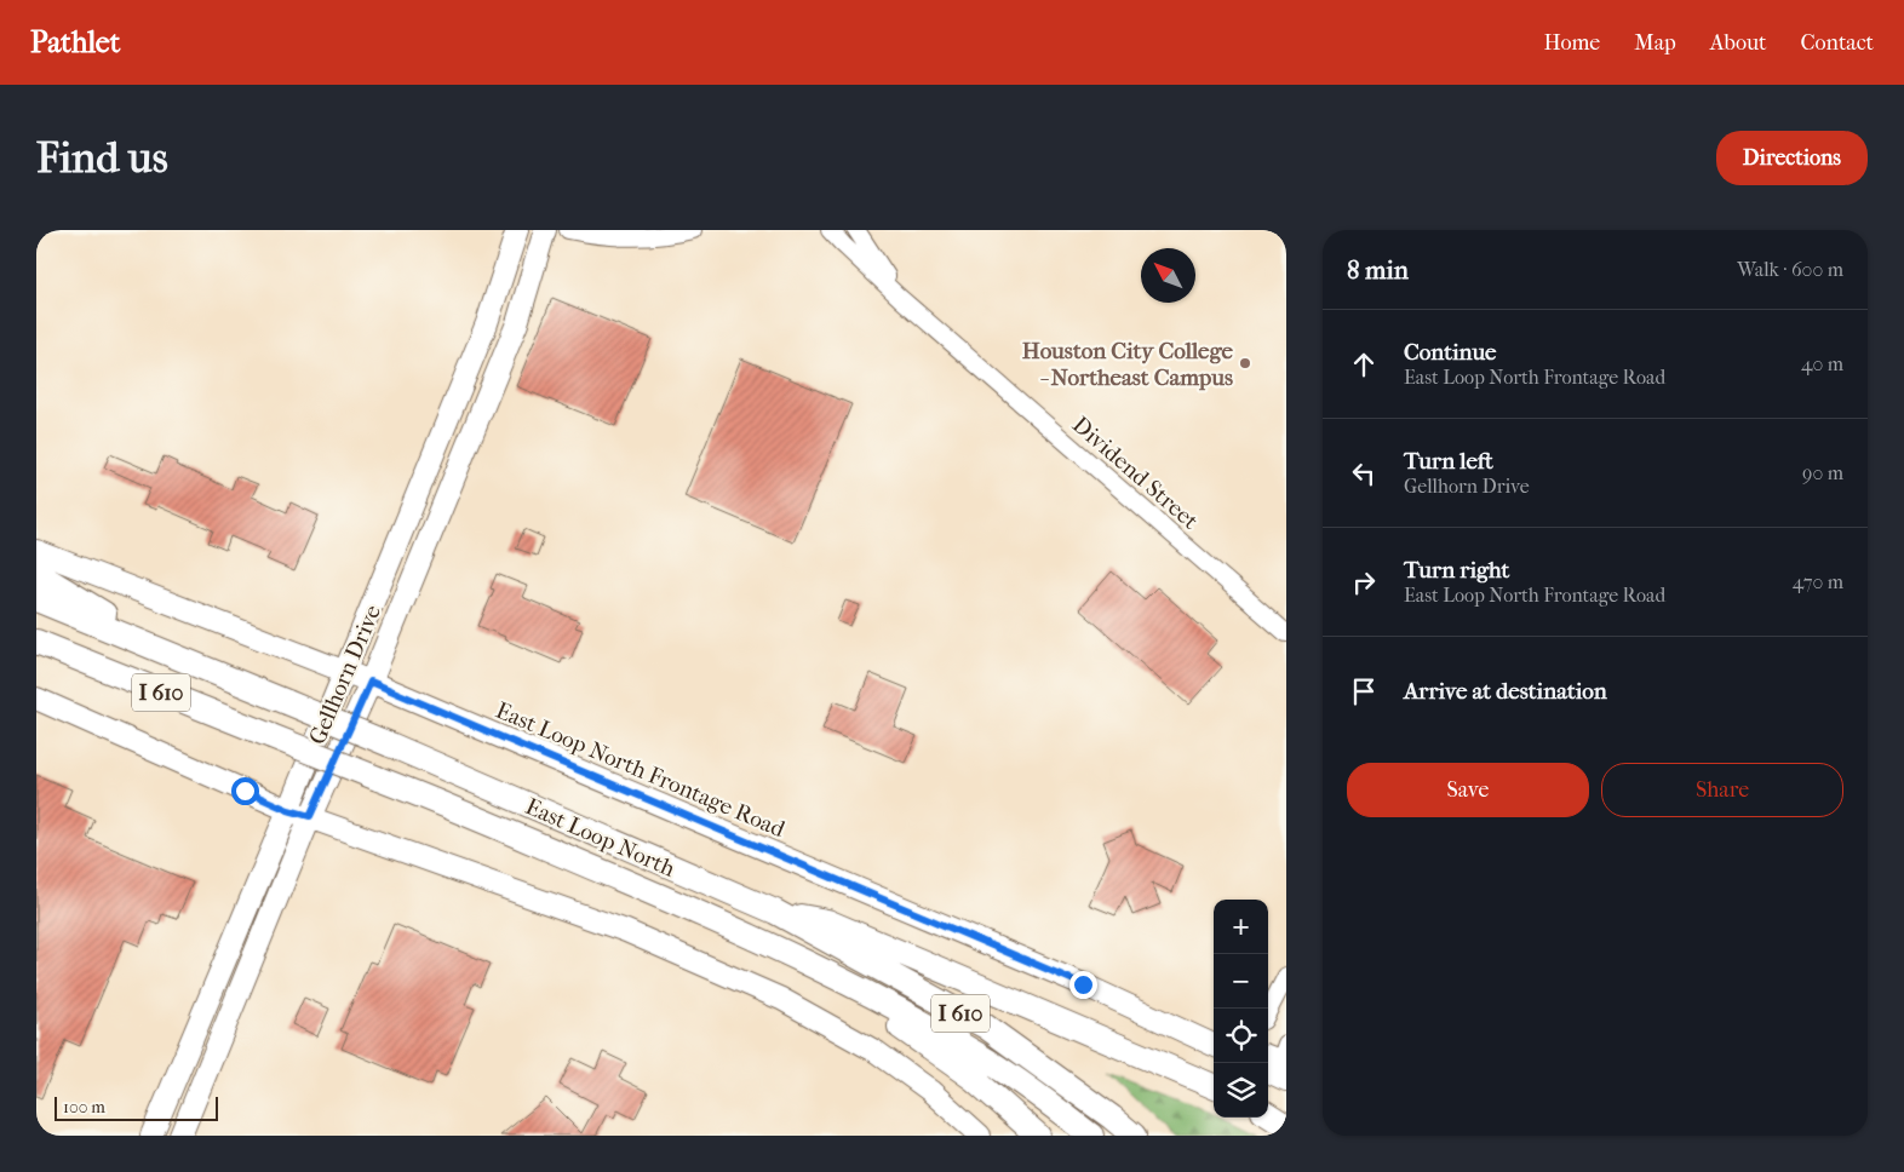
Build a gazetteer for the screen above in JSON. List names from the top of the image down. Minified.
{"streets":{"highway":["I 610","East Loop North"],"main road":["Gellhorn Drive","East Loop North Frontage Road"],"street":["Dividend Street"]},"crossings":[["Gellhorn Drive","East Loop North Frontage Road"]],"places":["Houston City College - Northeast Campus"],"scale_bar":"100 m","north":"top left","page":{"header":"Pathlet","nav":["Home","Map","About","Contact"],"buttons":["Directions",["Save","Share"]],"title":"Find us","heading":["8 min","Walk · 600 m"],"list":[["Continue","East Loop North Frontage Road","40 m"],["Turn left","Gellhorn Drive","90 m"],["Turn right","East Loop North Frontage Road","470 m"],"Arrive at destination"],"map_buttons":["+","−"],"scale":"100 m"}}
